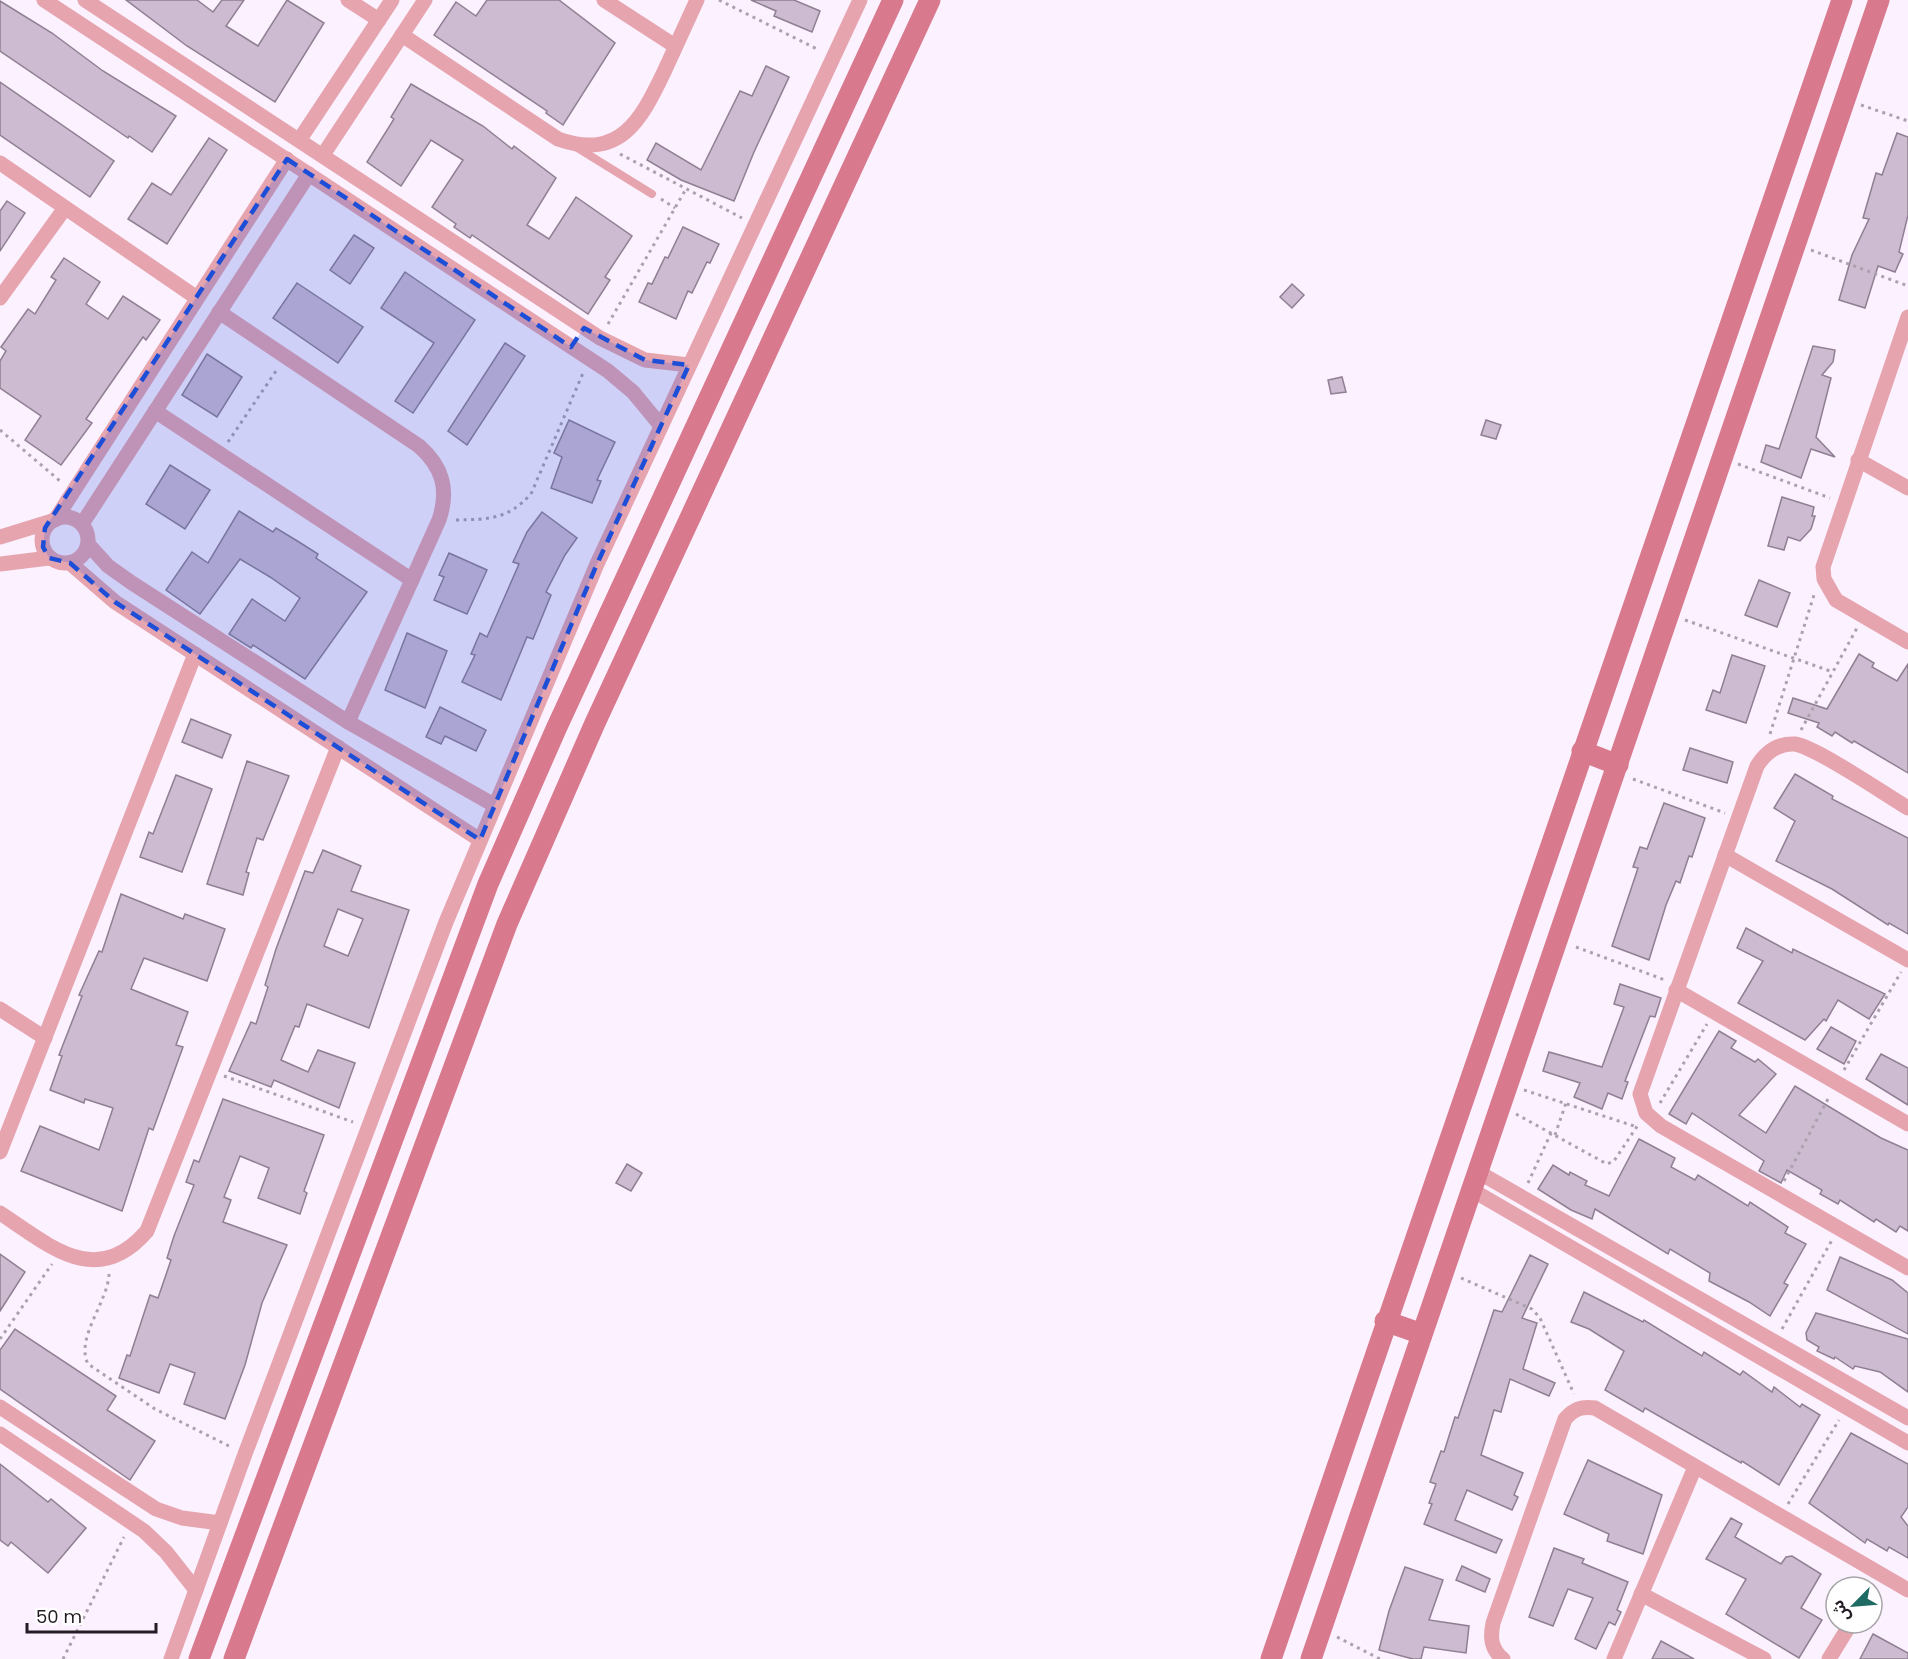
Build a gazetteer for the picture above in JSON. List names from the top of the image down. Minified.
{"scale_bar":"50 m","north":"bottom left"}
